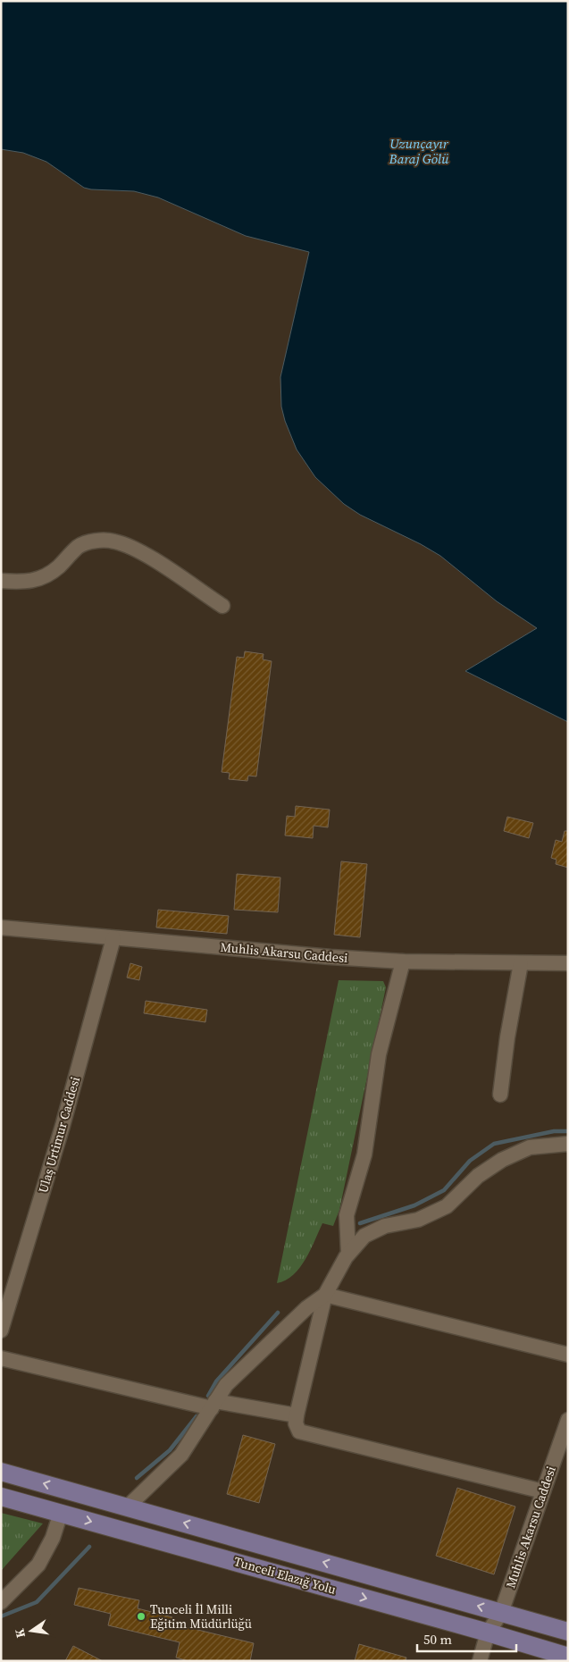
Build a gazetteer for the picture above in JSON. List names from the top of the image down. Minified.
{"streets":{"main road":["Tunceli Elazığ Yolu"],"street":["Muhlis Akarsu Caddesi","Ulaş Urtimur Caddesi"]},"crossings":[["Muhlis Akarsu Caddesi","Ulaş Urtimur Caddesi"],["Muhlis Akarsu Caddesi","Tunceli Elazığ Yolu"]],"water":["Uzunçayır Baraj Gölü"],"places":["Tunceli İl Milli Eğitim Müdürlüğü"],"scale_bar":"50 m","north":"left"}
